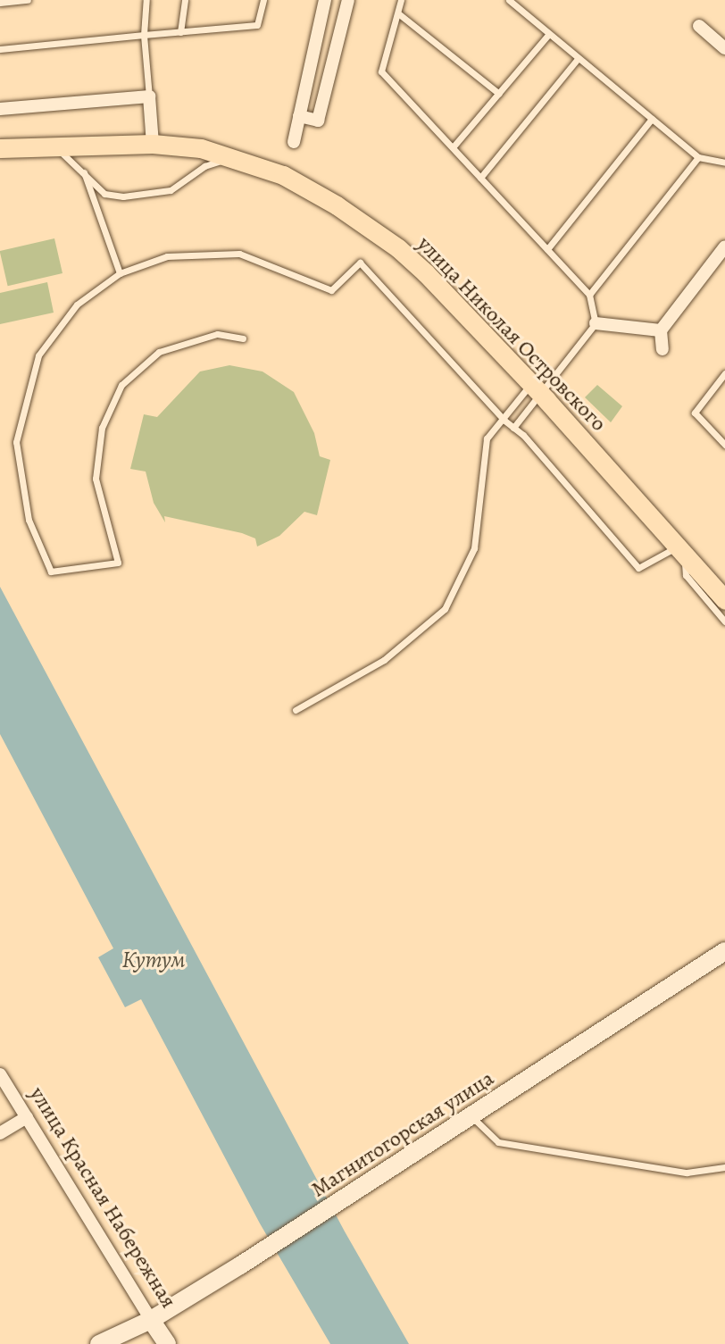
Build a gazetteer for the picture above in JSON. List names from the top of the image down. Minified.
{"streets":{"main road":["улица Николая Островского","Магнитогорская улица","улица Красная Набережная"]},"crossings":[["Магнитогорская улица","улица Красная Набережная"]],"water":["Кутум"]}
